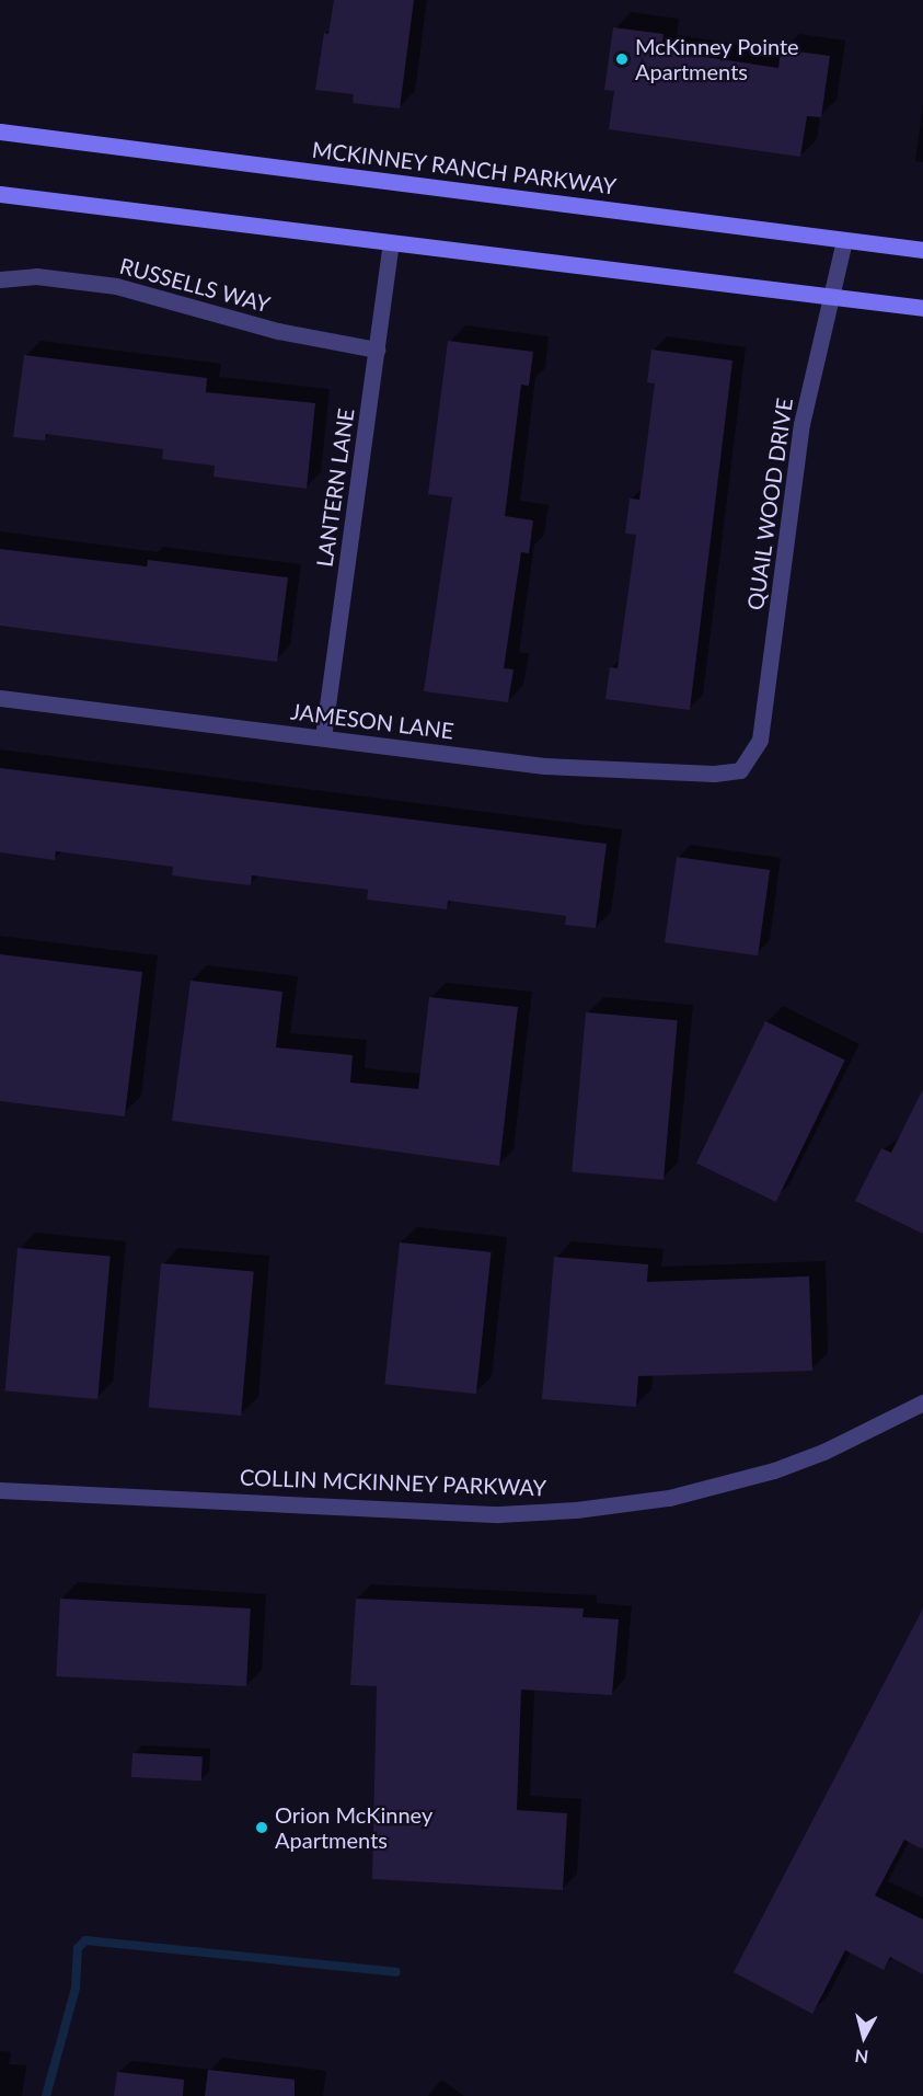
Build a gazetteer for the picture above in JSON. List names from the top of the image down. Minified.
{"streets":{"main road":["MCKINNEY RANCH PARKWAY"],"street":["RUSSELLS WAY","LANTERN LANE","QUAIL WOOD DRIVE","JAMESON LANE","COLLIN MCKINNEY PARKWAY"]},"crossings":[["MCKINNEY RANCH PARKWAY","QUAIL WOOD DRIVE"],["RUSSELLS WAY","LANTERN LANE"],["LANTERN LANE","JAMESON LANE"],["QUAIL WOOD DRIVE","JAMESON LANE"]],"places":["McKinney Pointe Apartments","Orion McKinney Apartments"],"north":"bottom"}
